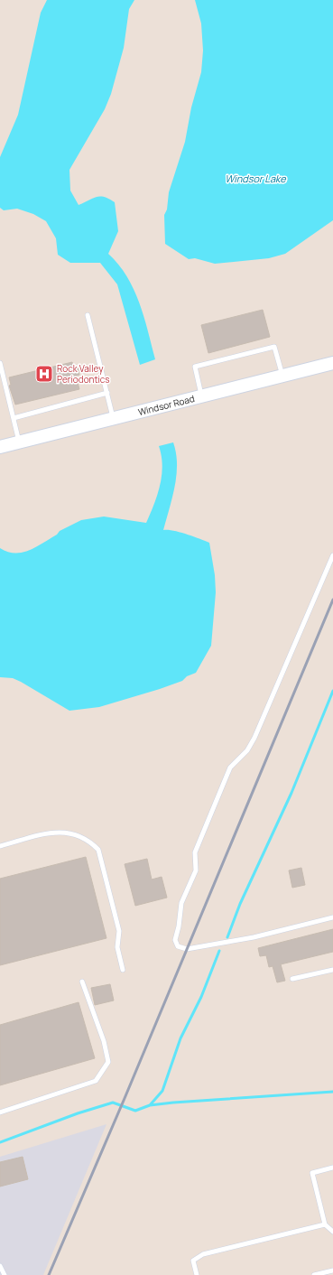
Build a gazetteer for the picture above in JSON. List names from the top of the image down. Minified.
{"streets":{"street":["Windsor Road"]},"water":["Windsor Lake"],"places":{"hospital":["Rock Valley Periodontics"]}}
